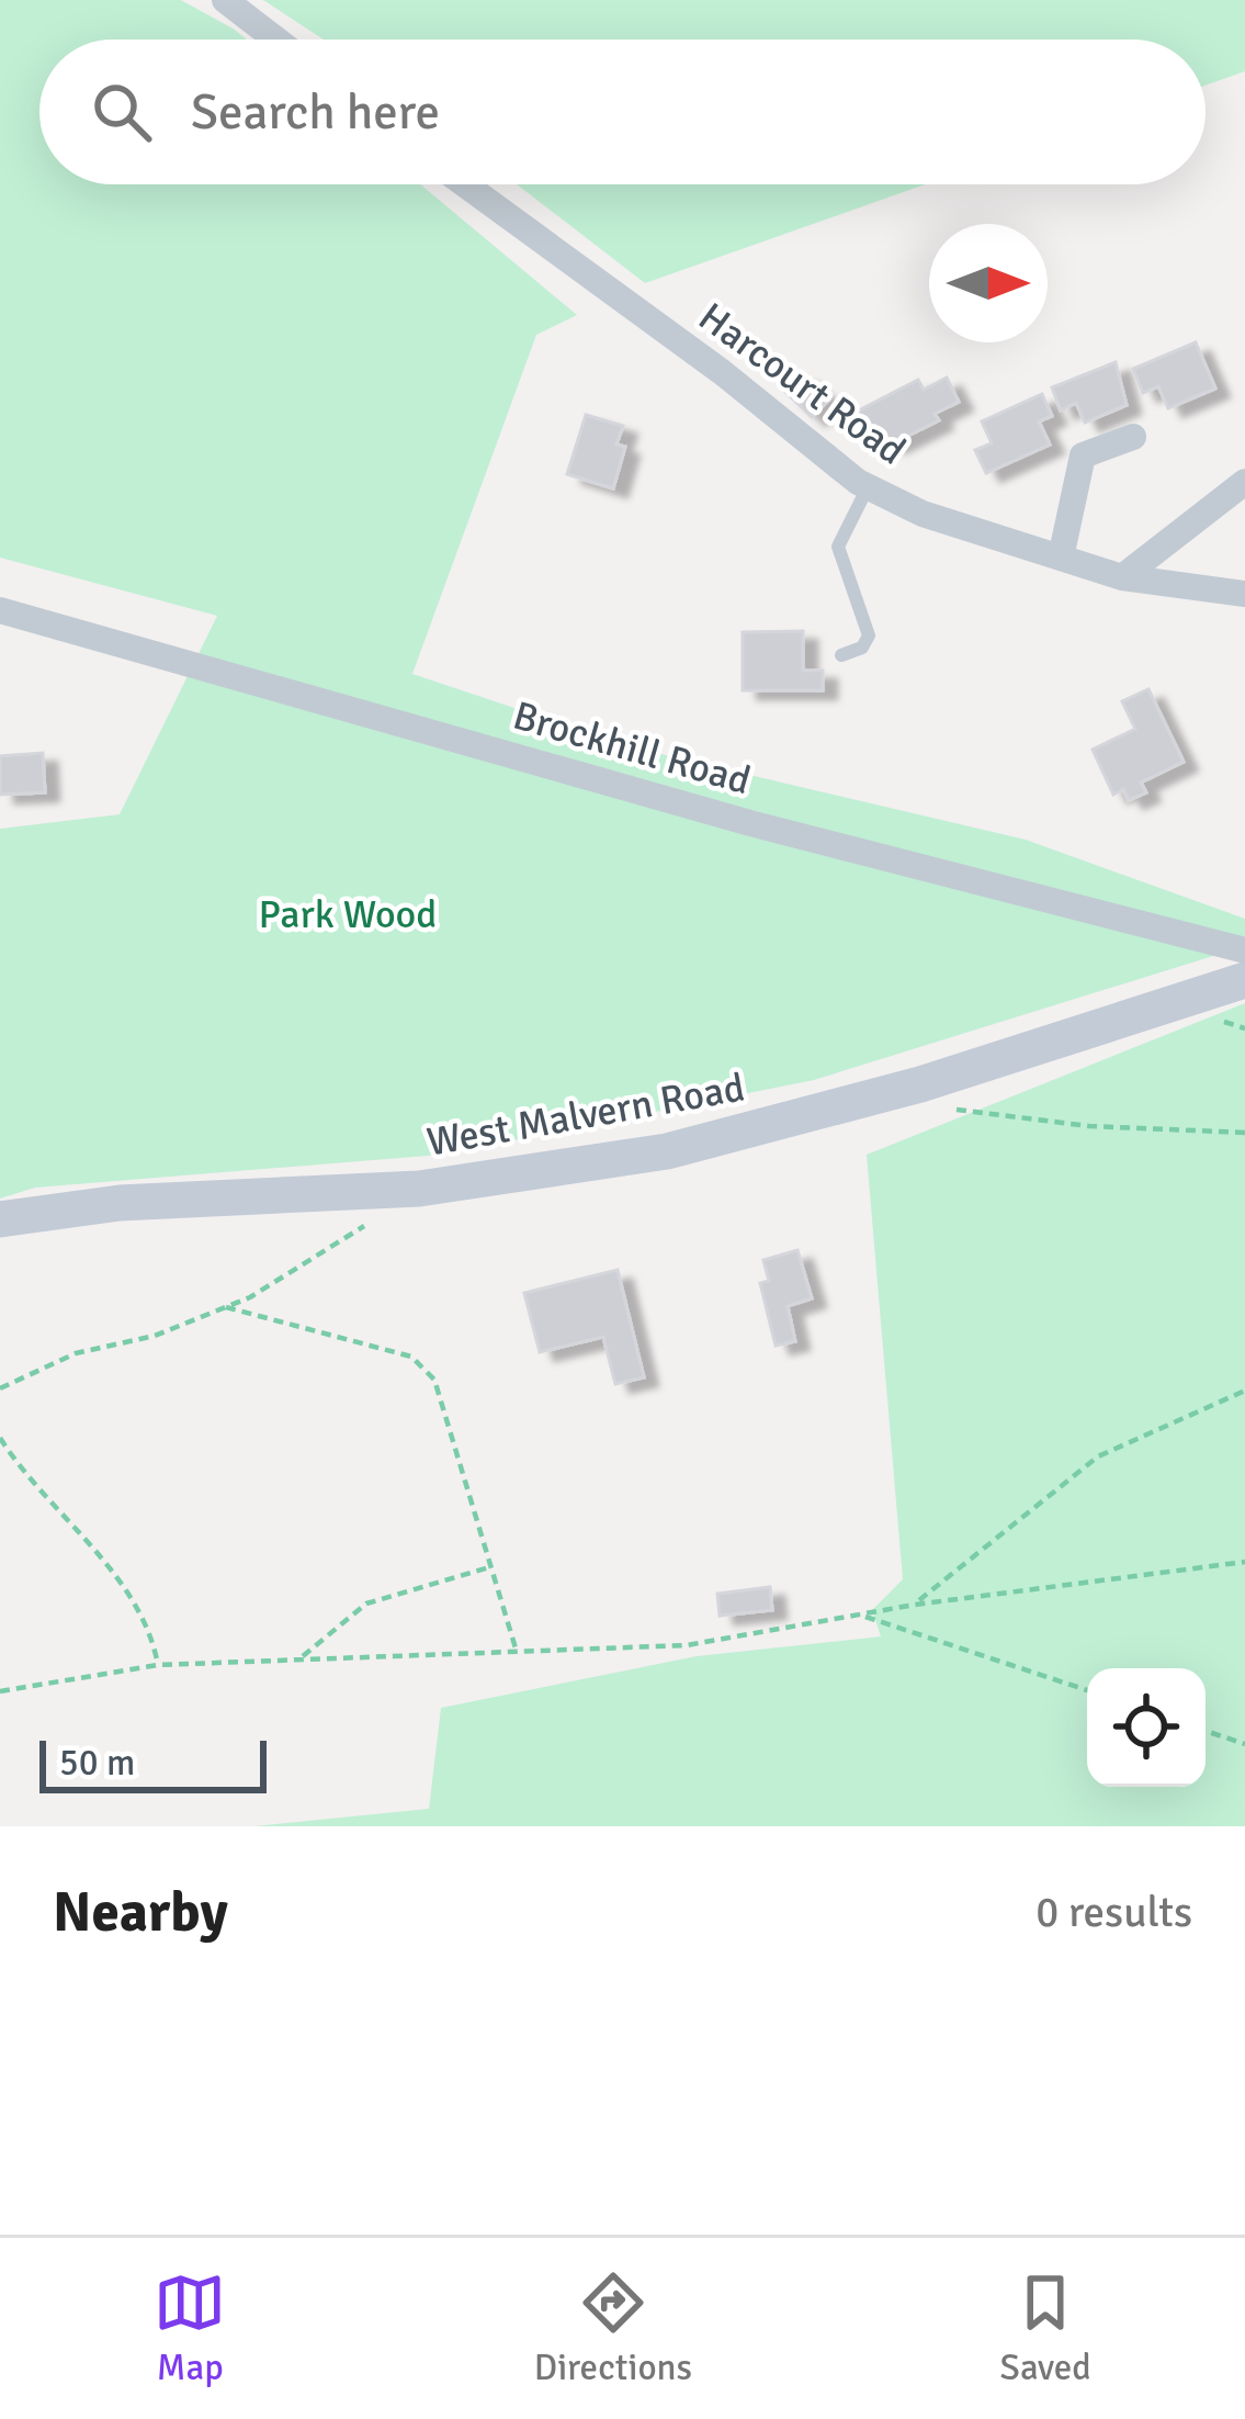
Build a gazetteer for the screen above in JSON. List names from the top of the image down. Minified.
{"streets":{"main road":["West Malvern Road"],"street":["Harcourt Road","Brockhill Road"]},"parks":["Park Wood"],"scale_bar":"50 m","north":"right","page":{"search":"Search here","scale":"50 m","heading":["Nearby","0 results"],"nav":["Map","Directions","Saved"]}}
